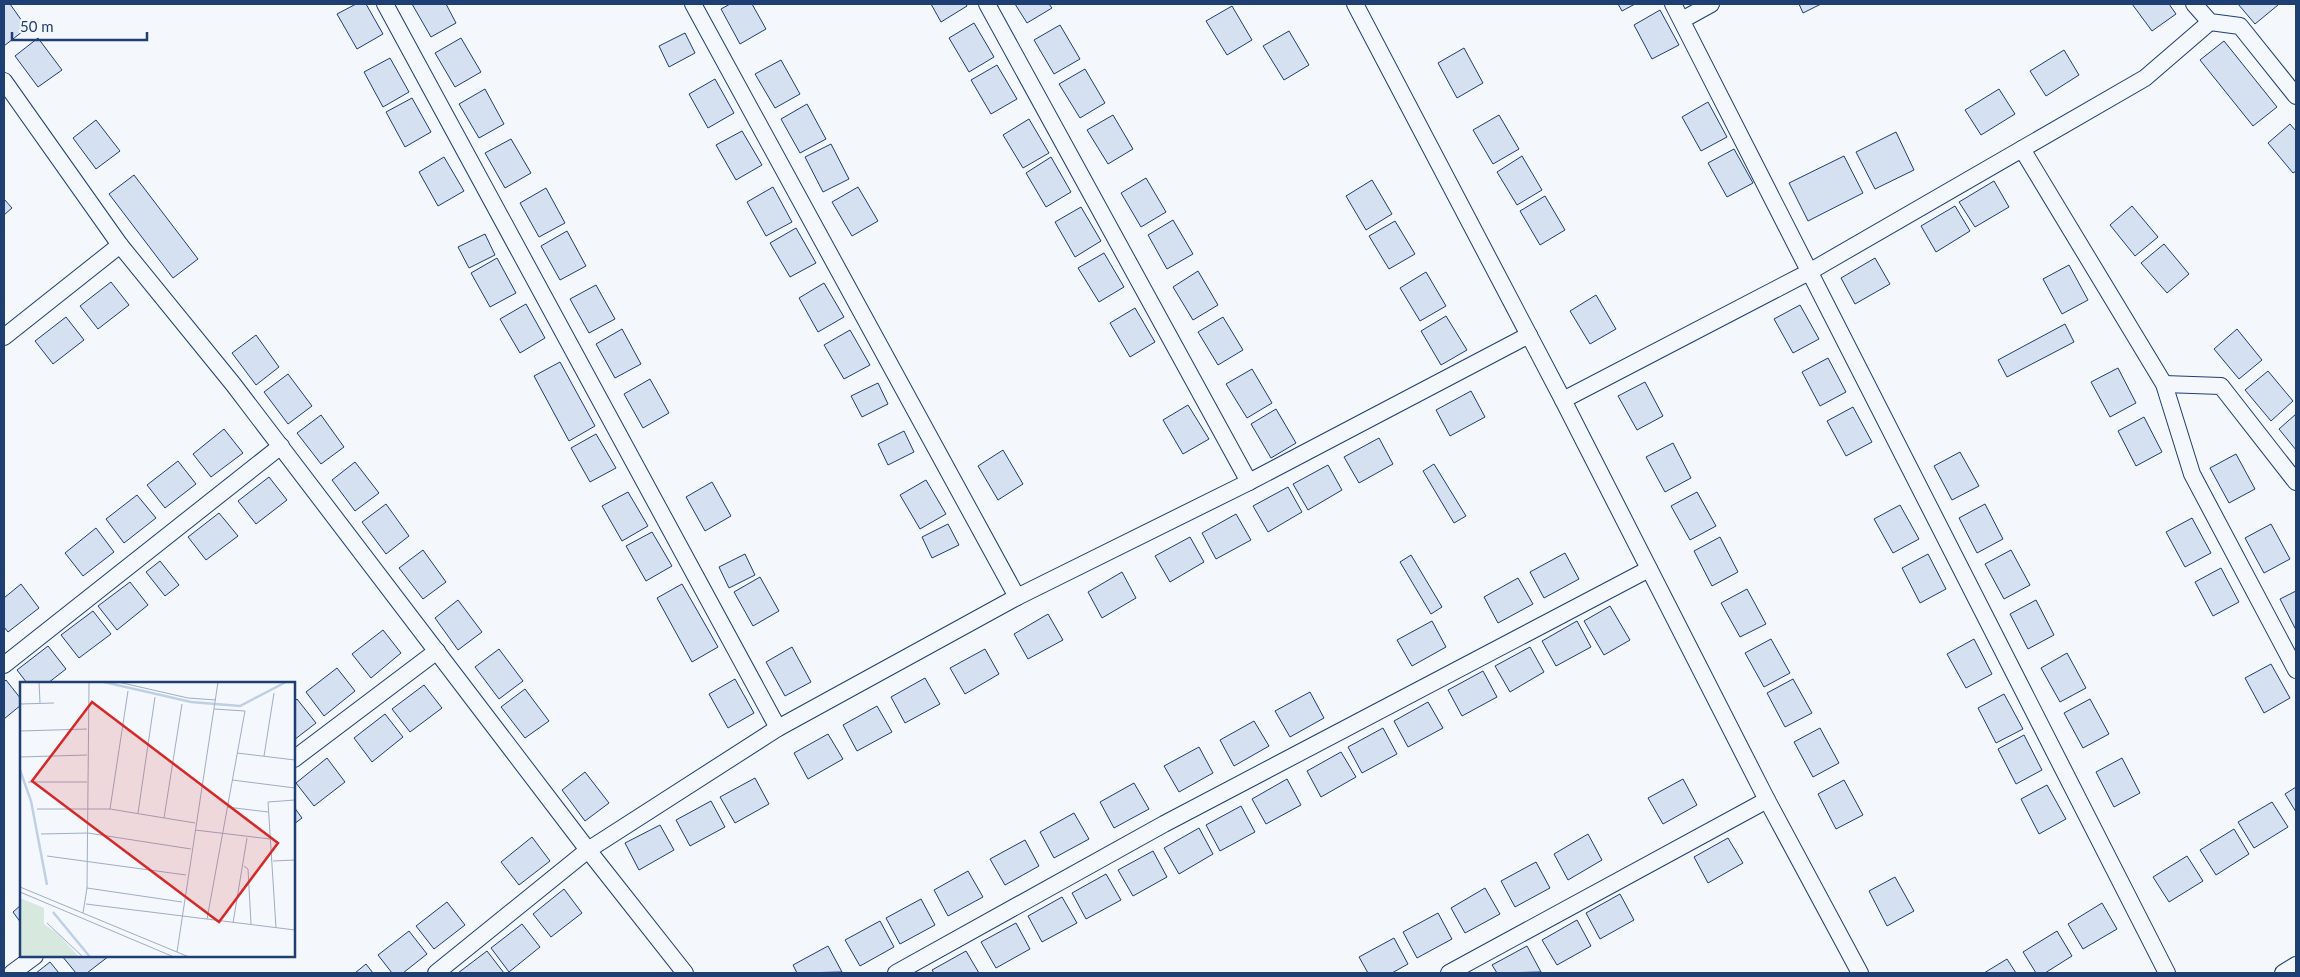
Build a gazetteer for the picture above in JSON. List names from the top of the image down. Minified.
{"scale_bar":"50 m"}
